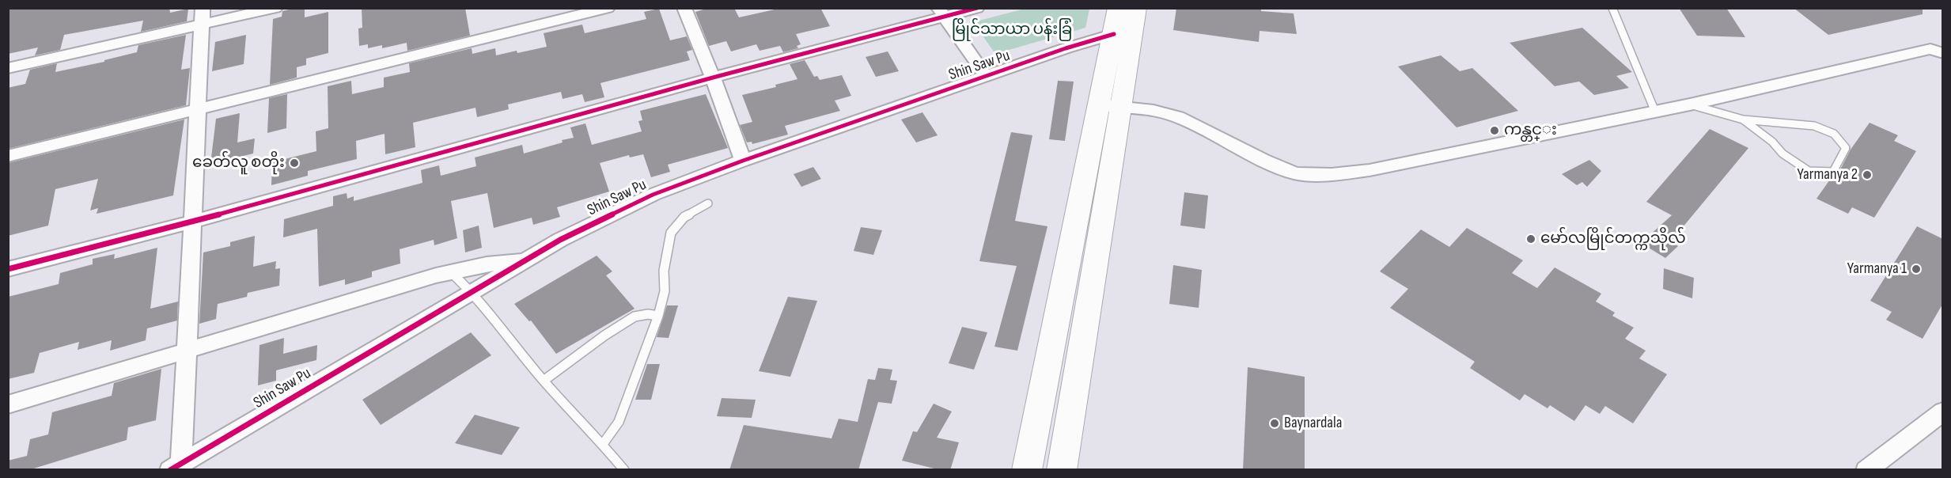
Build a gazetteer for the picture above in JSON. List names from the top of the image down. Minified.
{"streets":{"street":["Shin Saw Pu"]},"parks":["မြိုင်သာယာ ပန်းခြံ"],"places":["ကန္တင္း","ခေတ်လူ စတိုး","Yarmanya 2","မော်လမြိုင်တက္ကသိုလ်","Yarmanya 1","Baynardala"]}
